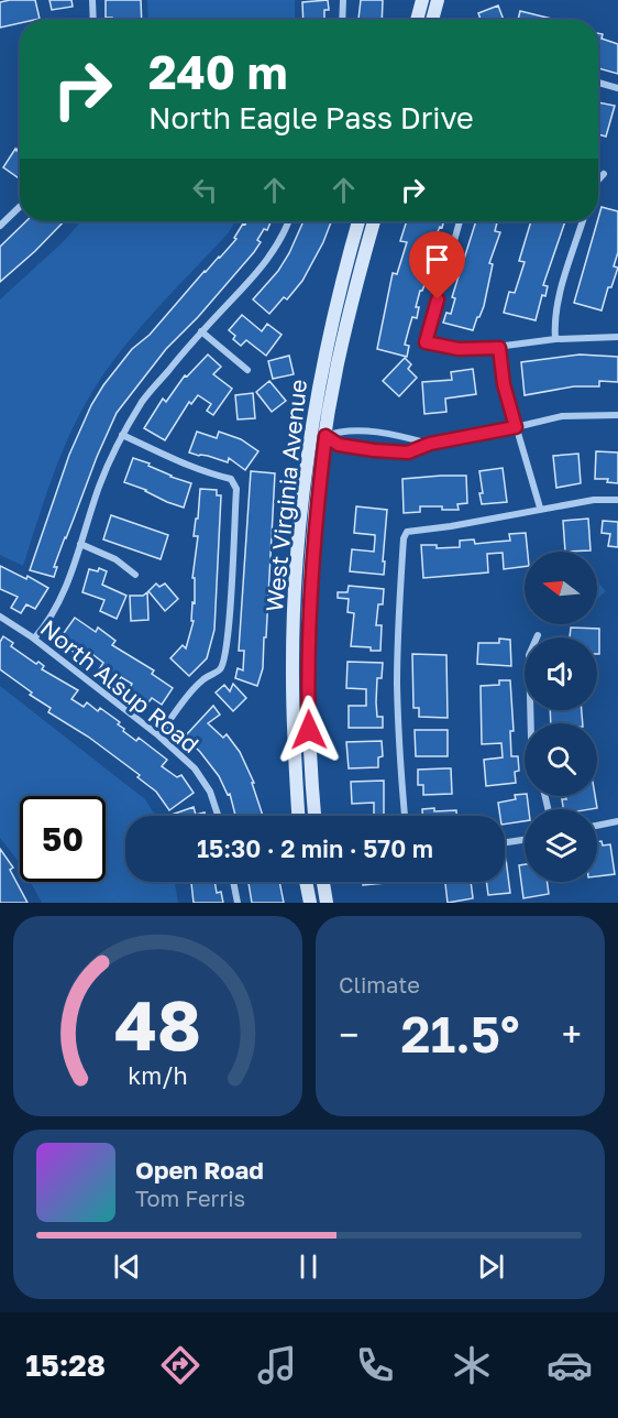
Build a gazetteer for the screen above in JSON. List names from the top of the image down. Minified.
{"streets":{"main road":["West Virginia Avenue"],"street":["North Alsup Road"]},"north":"left","page":{"turn":["240 m","North Eagle Pass Drive"],"limit":"50","trip":"15:30 · 2 min · 570 m","tile":"Climate","heat":["−","21.5°","+"],"song":["Open Road","Tom Ferris"],"tabs":"15:28","gauge":["48","km/h"]}}
